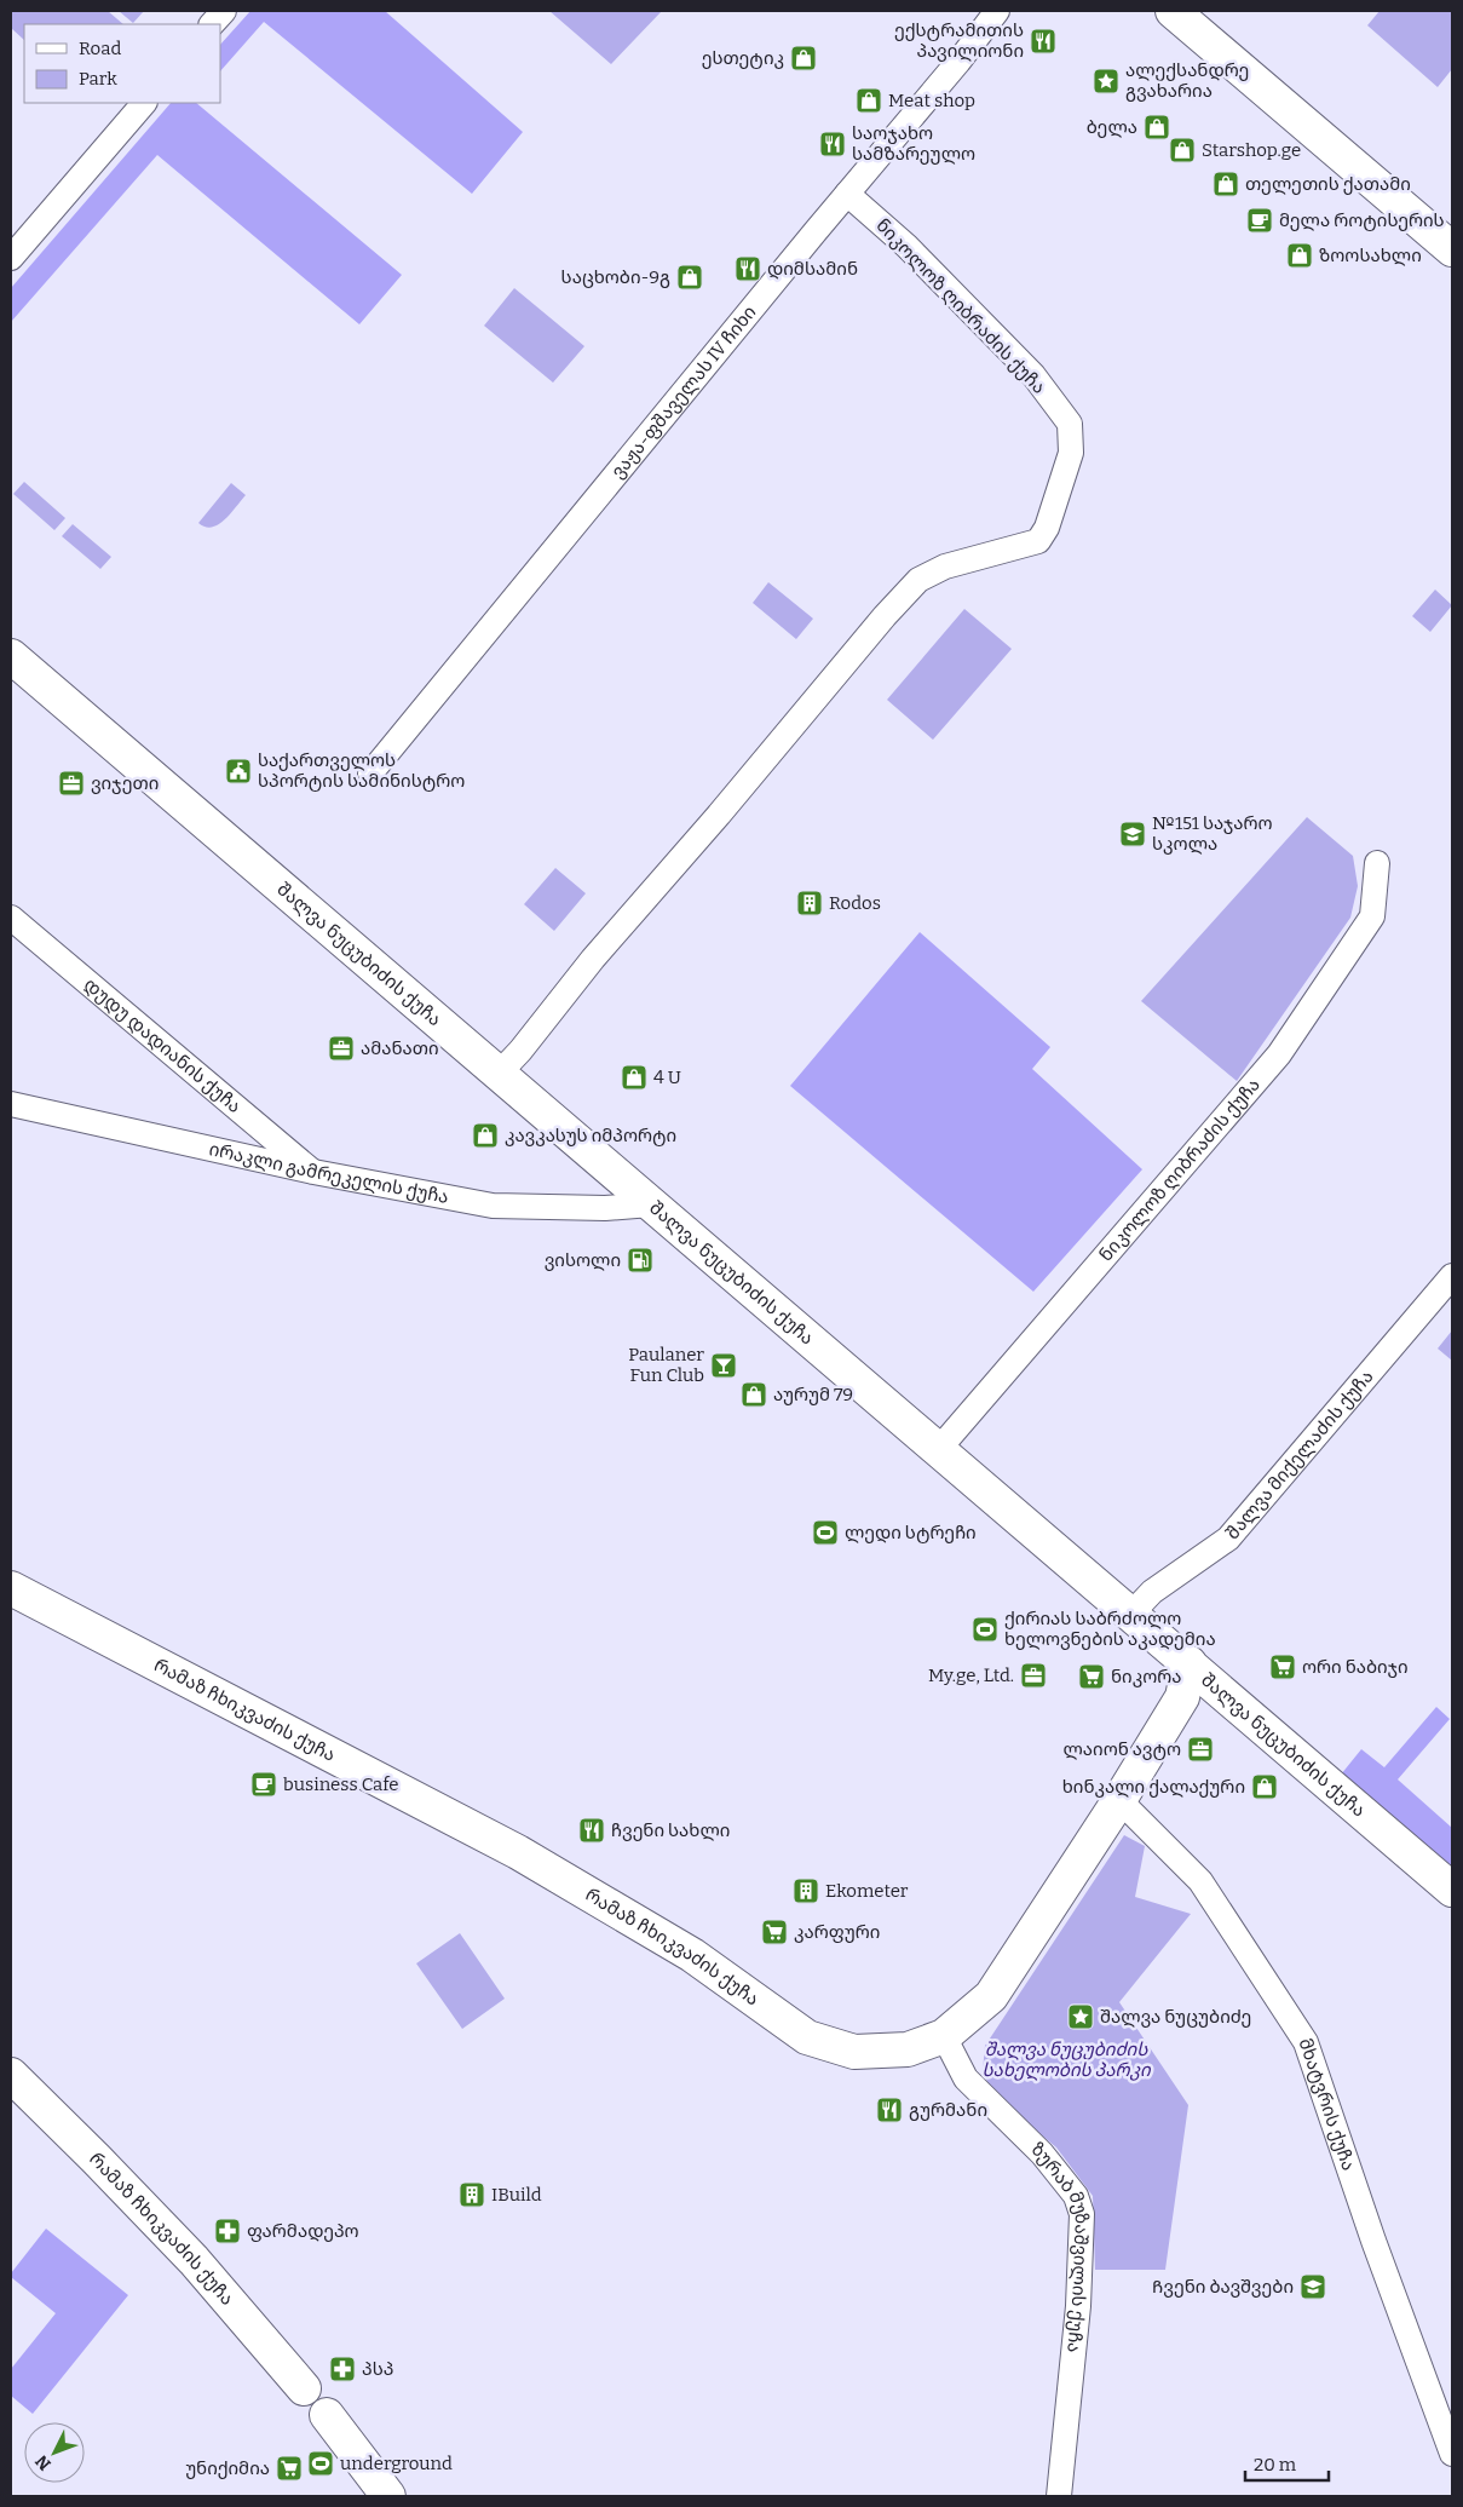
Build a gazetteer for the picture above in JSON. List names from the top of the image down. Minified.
{"streets":{"main road":["შალვა ნუცუბიძის ქუჩა","რამაზ ჩხიკვაძის ქუჩა"],"street":["ნიკოლოზ ღიბრაძის ქუჩა","ვაჟა-ფშაველას IV ჩიხი","დუდუ დადიანის ქუჩა","ირაკლი გამრეკელის ქუჩა","შალვა მიქელაძის ქუჩა","მხატვრის ქუჩა","ზურაბ მუზაშვილის ქუჩა"]},"crossings":[["ნიკოლოზ ღიბრაძის ქუჩა","ვაჟა-ფშაველას IV ჩიხი"],["ნიკოლოზ ღიბრაძის ქუჩა","შალვა ნუცუბიძის ქუჩა"],["შალვა ნუცუბიძის ქუჩა","ირაკლი გამრეკელის ქუჩა"],["შალვა ნუცუბიძის ქუჩა","შალვა მიქელაძის ქუჩა"],["შალვა ნუცუბიძის ქუჩა","რამაზ ჩხიკვაძის ქუჩა"],["დუდუ დადიანის ქუჩა","ირაკლი გამრეკელის ქუჩა"],["რამაზ ჩხიკვაძის ქუჩა","მხატვრის ქუჩა"],["რამაზ ჩხიკვაძის ქუჩა","ზურაბ მუზაშვილის ქუჩა"]],"parks":["შალვა ნუცუბიძის სახელობის პარკი"],"places":{"restaurant":["ექსტრამითის პავილიონი","საოჯახო სამზარეულო","დიმსამინ","ჩვენი სახლი","გურმანი"],"shop":["ესთეტიკ","Meat shop","ბელა","Starshop.ge","თელეთის ქათამი","ზოოსახლი","საცხობი-9გ","4 U","კავკასუს იმპორტი","აურუმ 79","ხინკალი ქალაქური"],"place":["ალექსანდრე გვახარია","შალვა ნუცუბიძე"],"cafe":["მელა როტისერის","business Cafe"],"public building":["საქართველოს სპორტის სამინისტრო"],"office":["ვიჯეთი","ამანათი","My.ge, Ltd.","ლაიონ ავტო"],"school or university":["№151 საჯარო სკოლა","Ჩვენი ბავშვები"],"building":["Rodos","Ekometer","IBuild"],"fuel station":["ვისოლი"],"bar":["Paulaner Fun Club"],"sports":["ლედი სტრეჩი","ქირიას საბრძოლო ხელოვნების აკადემია","underground"],"supermarket":["ორი ნაბიჯი","ნიკორა","კარფური","უნიქიმია"],"pharmacy":["ფარმადეპო","პსპ"]},"legend":["Road","Park"],"scale_bar":"20 m","north":"bottom left"}
